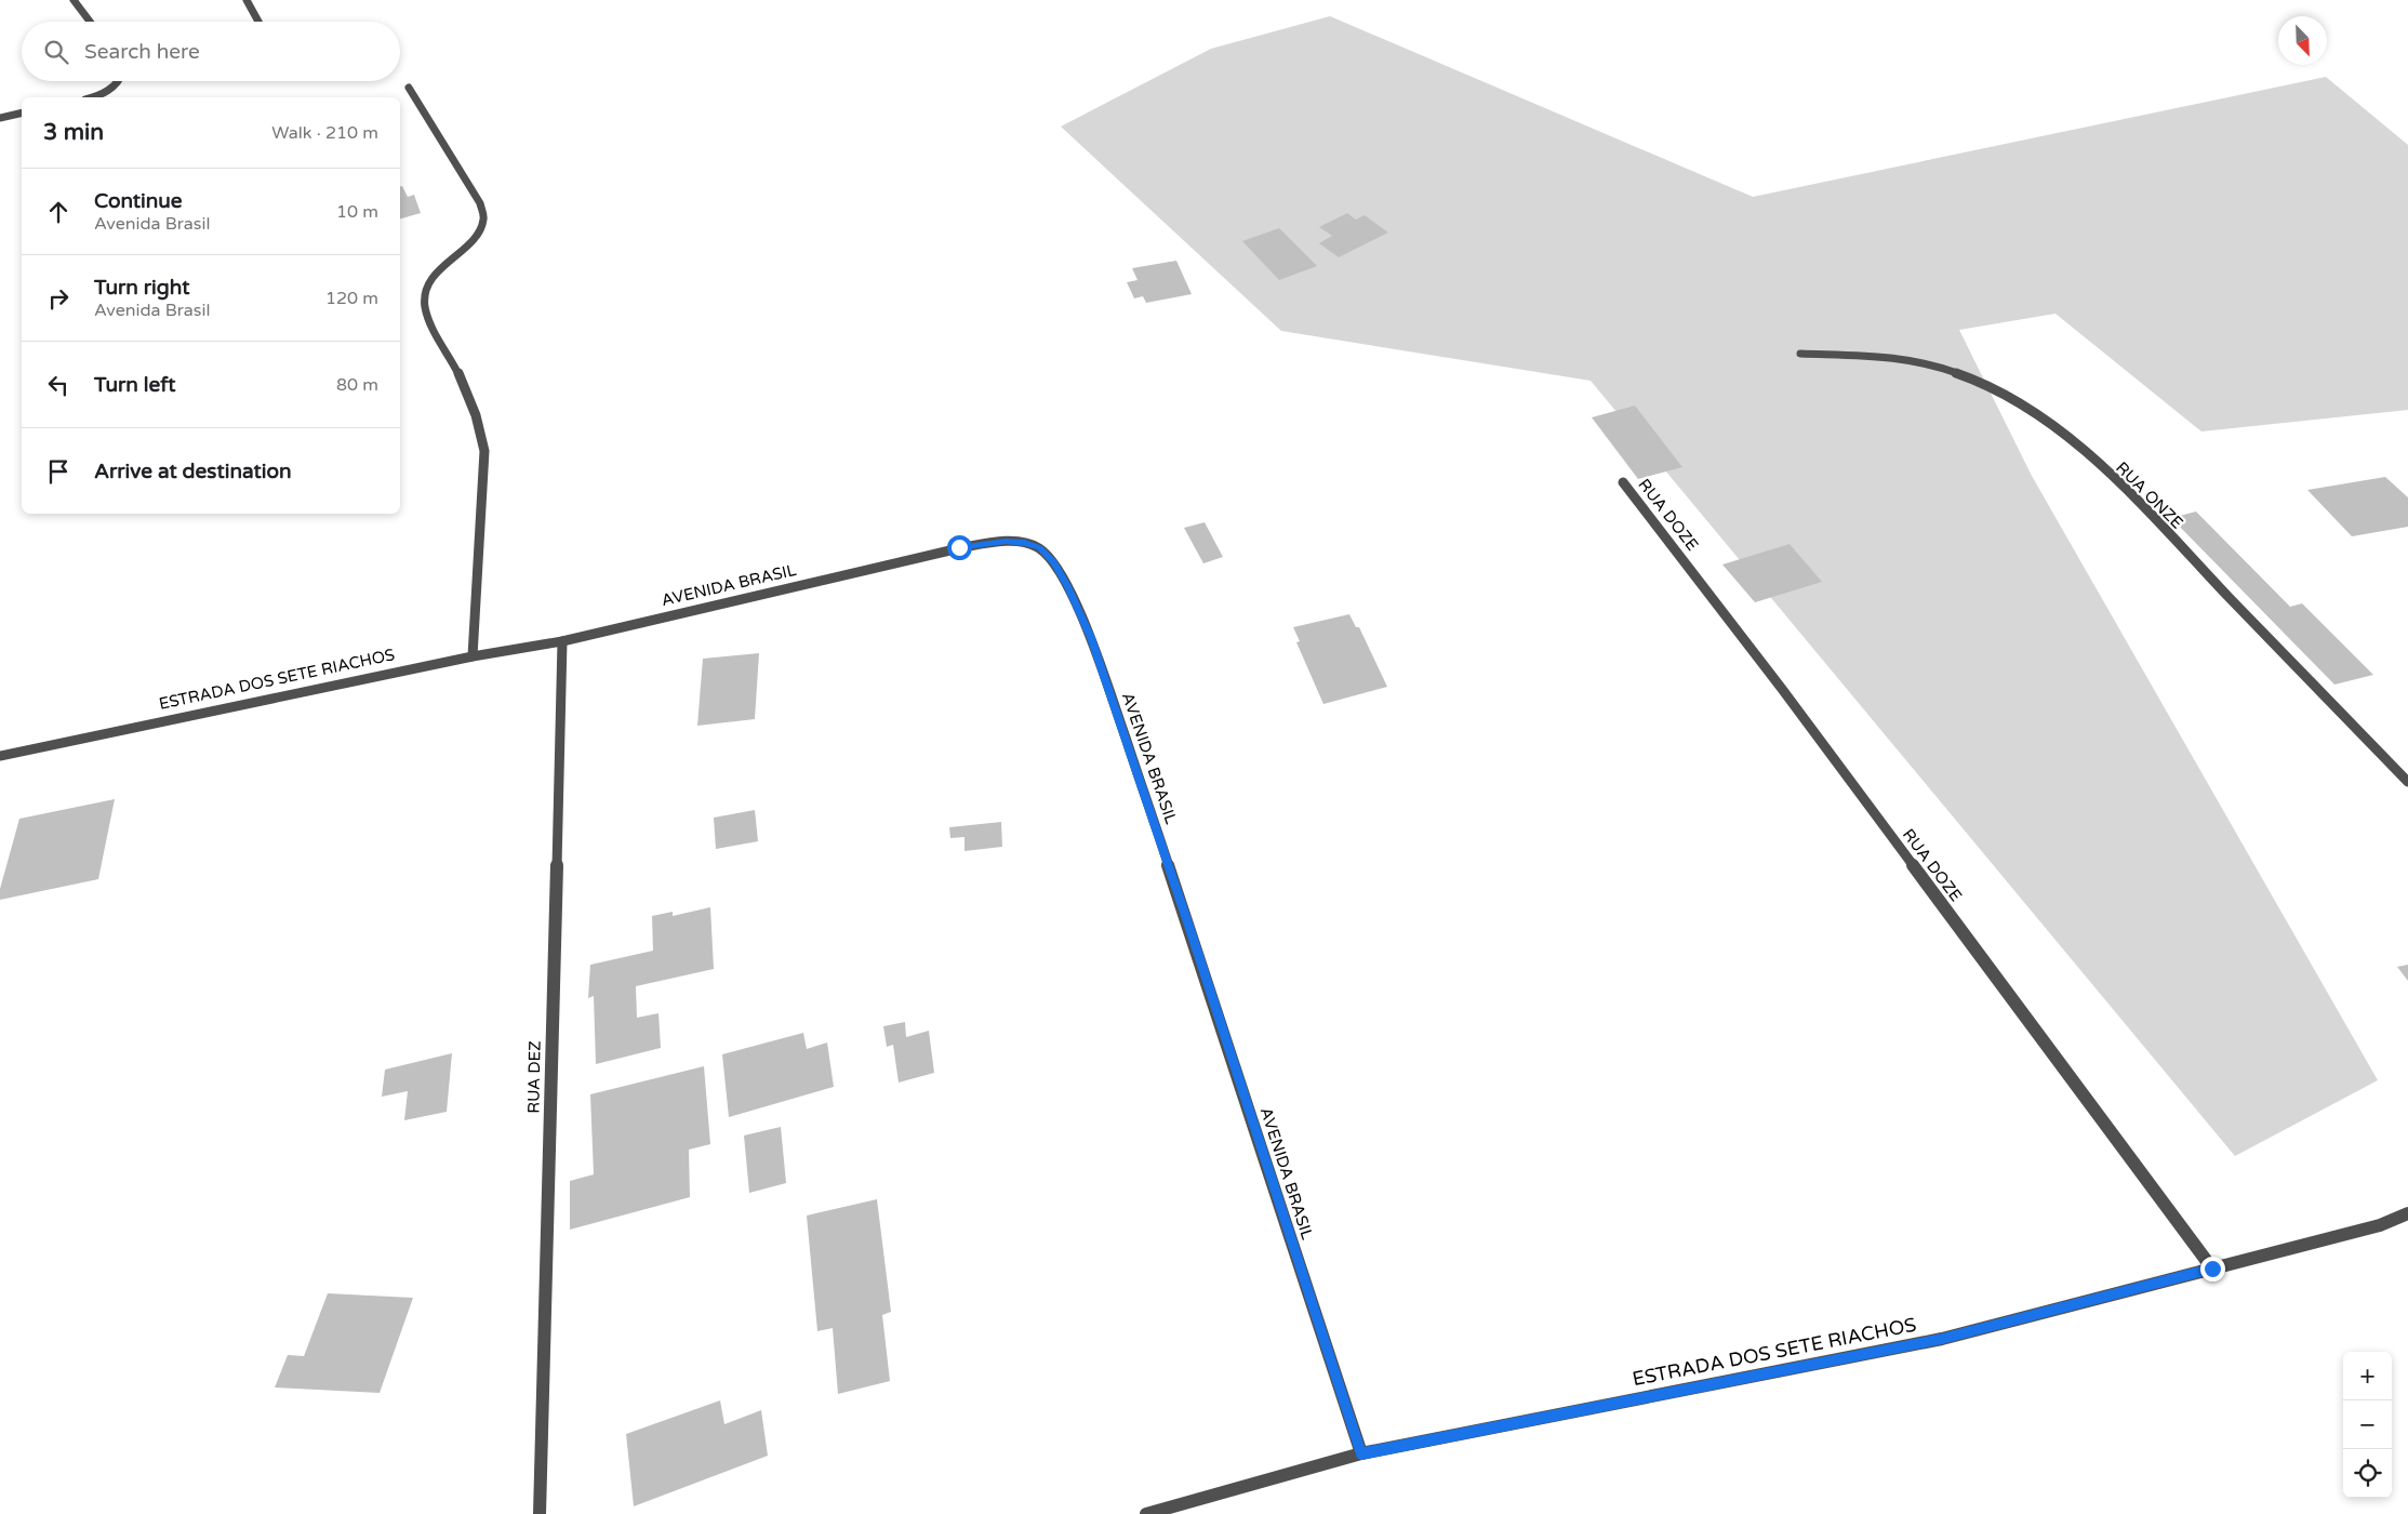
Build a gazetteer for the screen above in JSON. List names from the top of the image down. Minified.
{"streets":{"street":["RUA ONZE","RUA DOZE","AVENIDA BRASIL","ESTRADA DOS SETE RIACHOS","RUA DEZ"]},"crossings":[["RUA DOZE","ESTRADA DOS SETE RIACHOS"],["AVENIDA BRASIL","ESTRADA DOS SETE RIACHOS"],["AVENIDA BRASIL","RUA DEZ"],["ESTRADA DOS SETE RIACHOS","RUA DEZ"]],"north":"bottom right","page":{"search":"Search here","heading":["3 min","Walk · 210 m"],"list":[["Continue","Avenida Brasil","10 m"],["Turn right","Avenida Brasil","120 m"],["Turn left","80 m"],"Arrive at destination"],"map_buttons":["+","−"]}}
